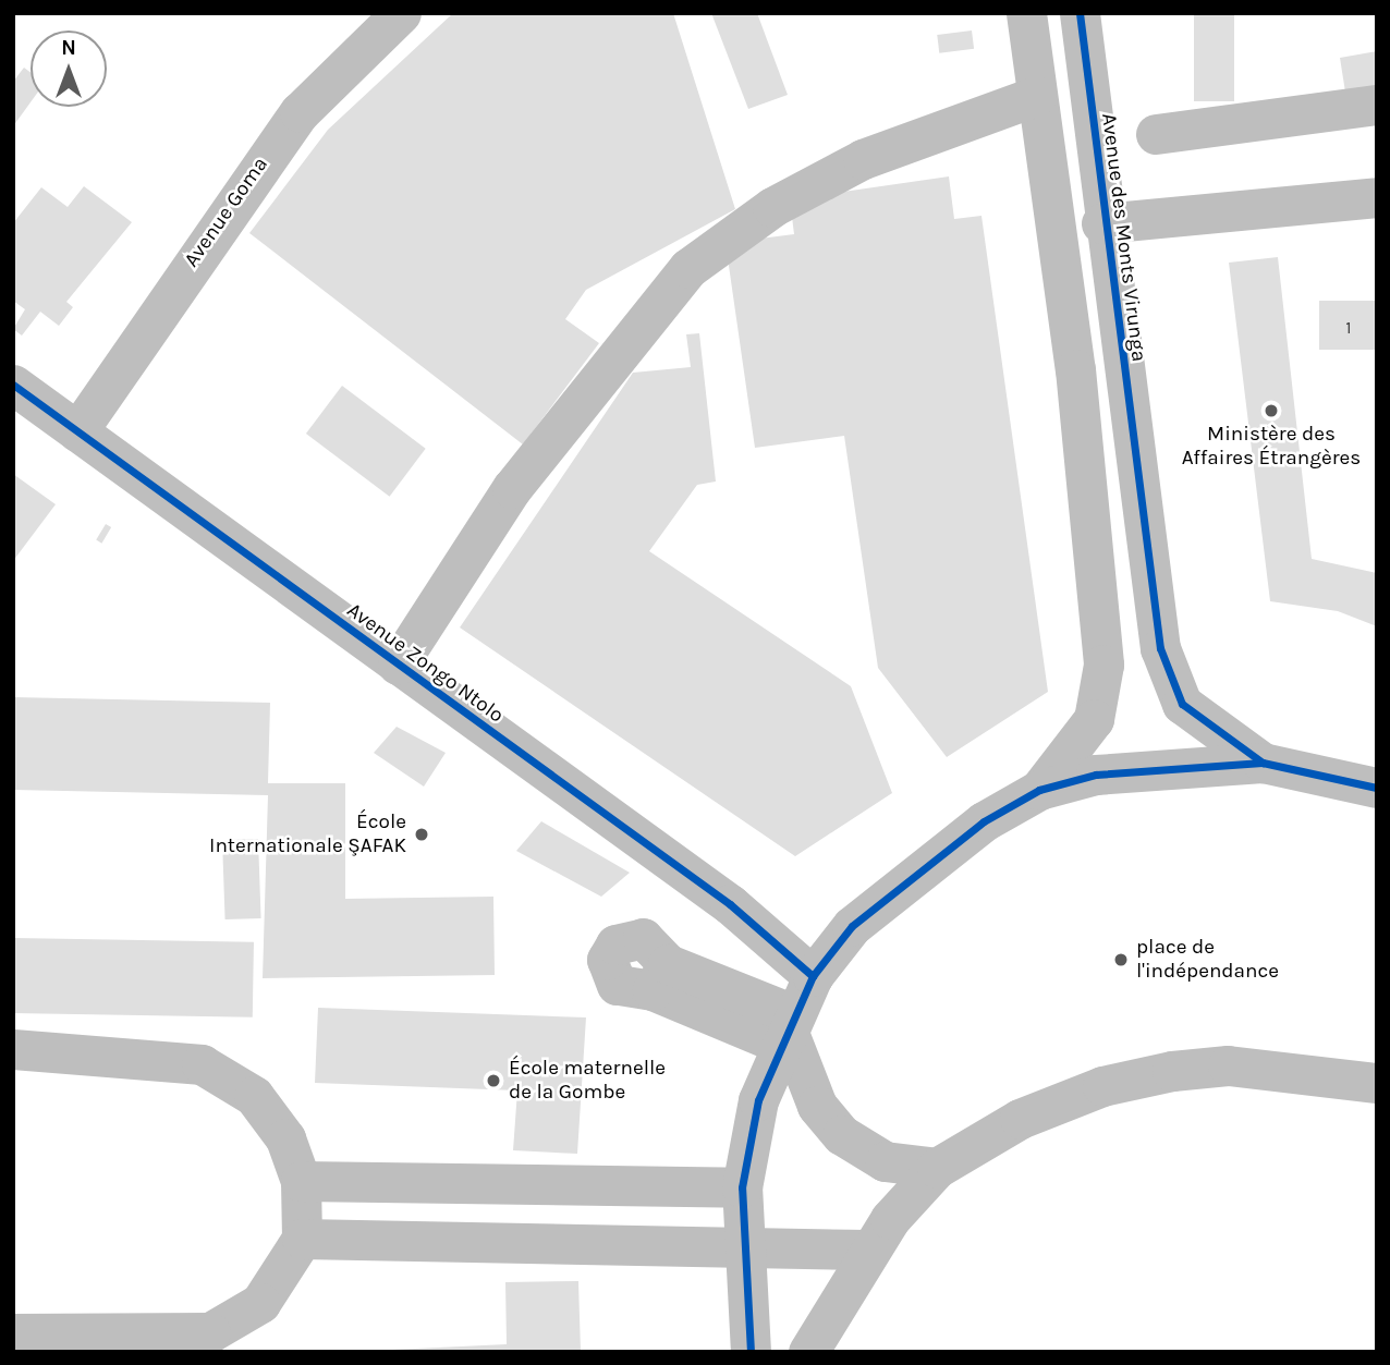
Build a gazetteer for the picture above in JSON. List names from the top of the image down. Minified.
{"streets":{"street":["Avenue Goma","Avenue des Monts Virunga","Avenue Zongo Ntolo"]},"crossings":[["Avenue Goma","Avenue Zongo Ntolo"]],"places":["Ministère des Affaires Étrangères","École Internationale ŞAFAK","place de l'indépendance","École maternelle de la Gombe"],"house_numbers":["1"],"north":"top"}
